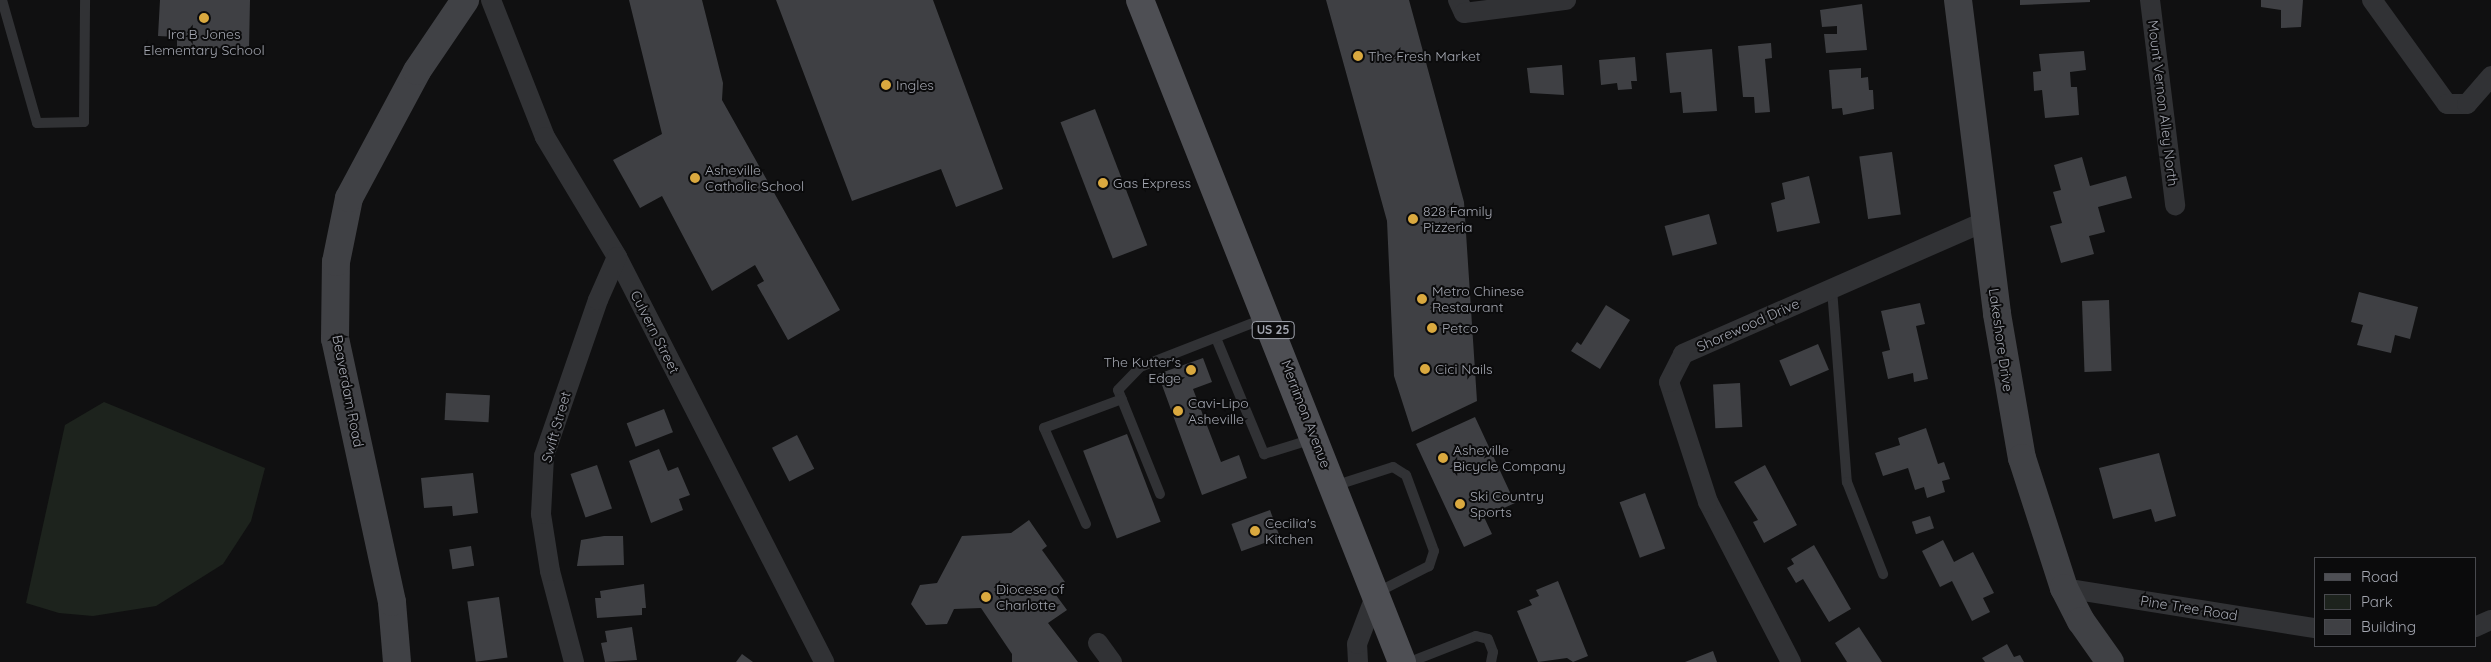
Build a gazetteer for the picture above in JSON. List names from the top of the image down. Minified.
{"streets":{"main road":["US 25","Merrimon Avenue"],"street":["Mount Vernon Alley North","Shorewood Drive","Culvern Street","Lakeshore Drive","Beaverdam Road","Swift Street","Pine Tree Road"]},"crossings":[["Shorewood Drive","Lakeshore Drive"],["Culvern Street","Swift Street"],["Lakeshore Drive","Pine Tree Road"]],"places":["Ira B Jones Elementary School","The Fresh Market","Ingles","Asheville Catholic School","Gas Express","828 Family Pizzeria","Metro Chinese Restaurant","Petco","Cici Nails","The Kutter's Edge","Cavi-Lipo Asheville","Asheville Bicycle Company","Ski Country Sports","Cecilia's Kitchen","Diocese of Charlotte"],"legend":["Road","Park","Building"]}
